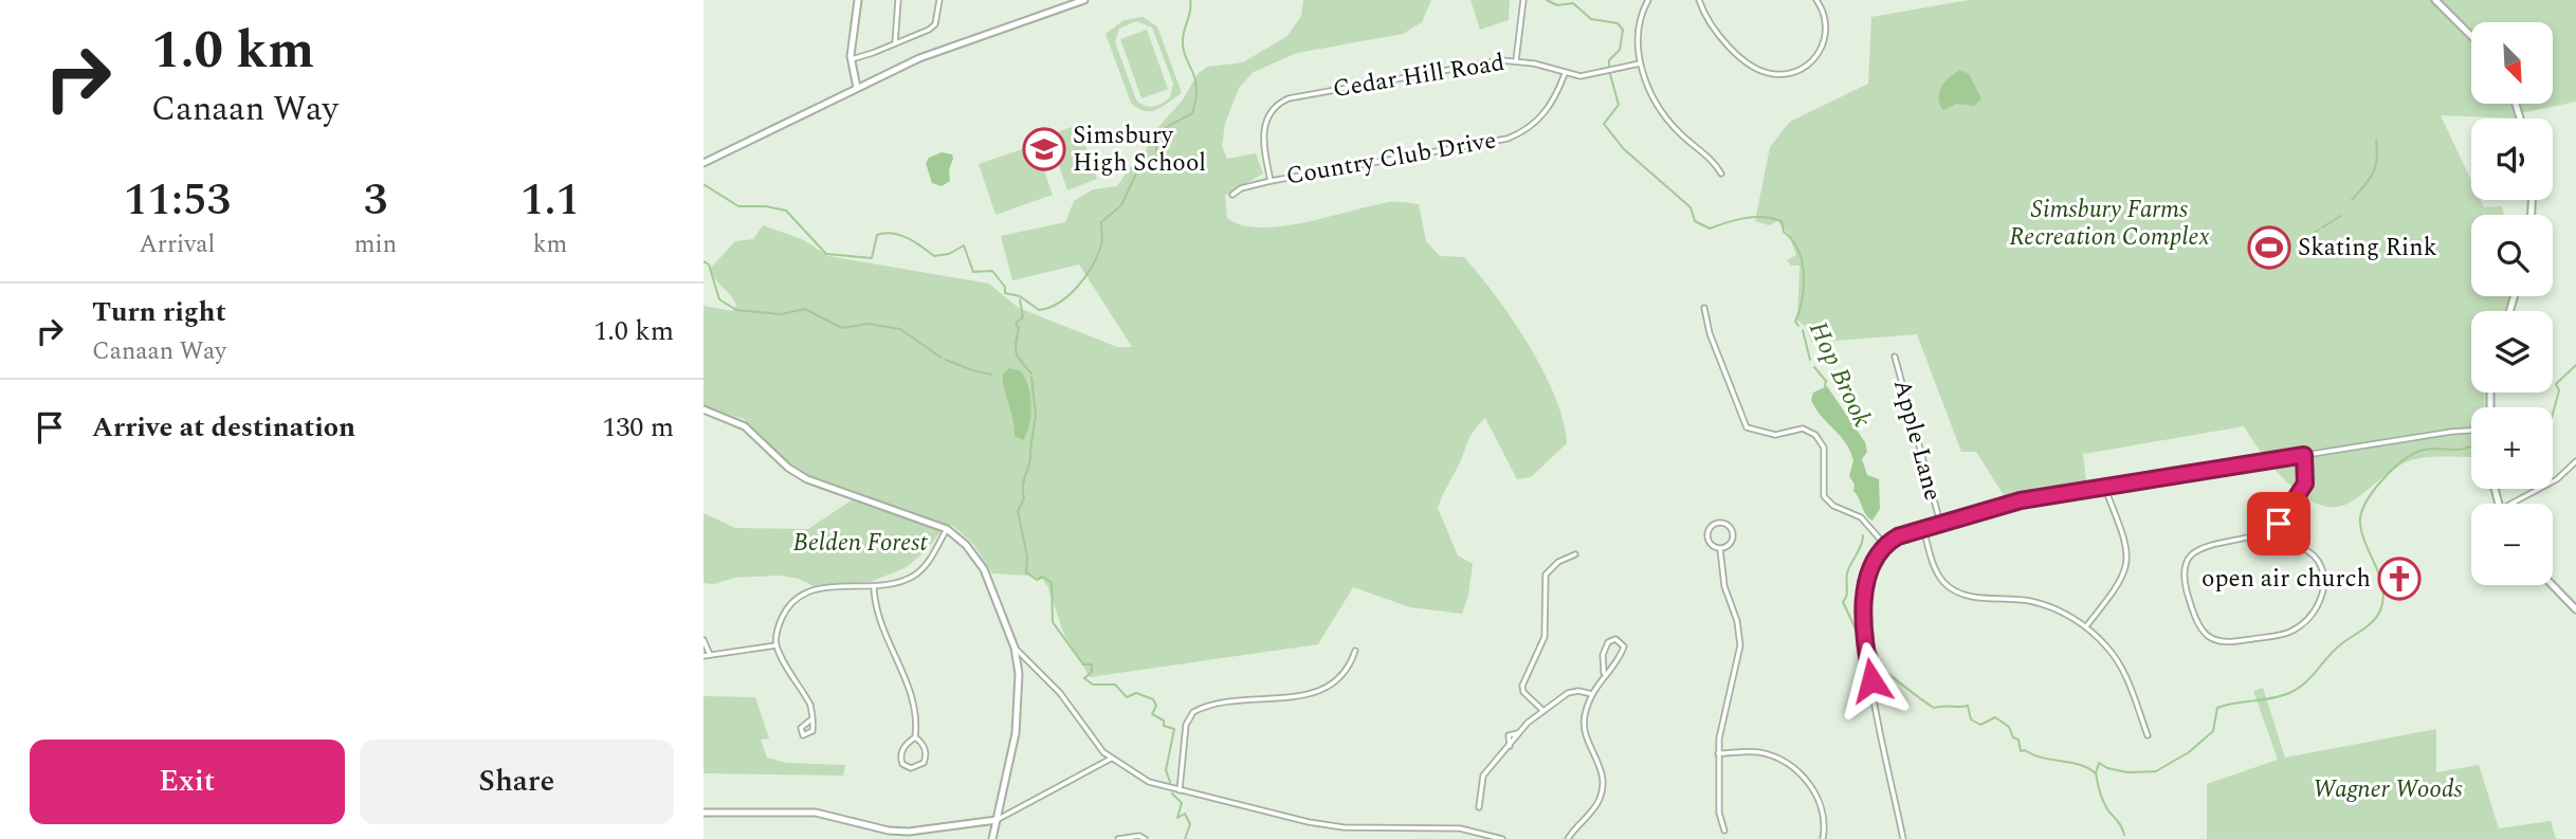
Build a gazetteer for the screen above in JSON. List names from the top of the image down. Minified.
{"streets":{"street":["Cedar Hill Road","Country Club Drive","Apple Lane"]},"crossings":[["Cedar Hill Road","Country Club Drive"]],"water":["Hop Brook"],"parks":["Simsbury Farms Recreation Complex","Belden Forest","Wagner Woods"],"places":{"school or university":["Simsbury High School"],"sports":["Skating Rink"],"church":["open air church"]},"north":"bottom right","page":{"turn":["1.0 km","Canaan Way"],"map_buttons":["+","−"],"eta":["11:53","Arrival","3","min","1.1","km"],"list":[{"name":"Turn right","note":"Canaan Way","value":"1.0 km"},{"name":"Arrive at destination","value":"130 m"}],"buttons":["Exit","Share"]}}
